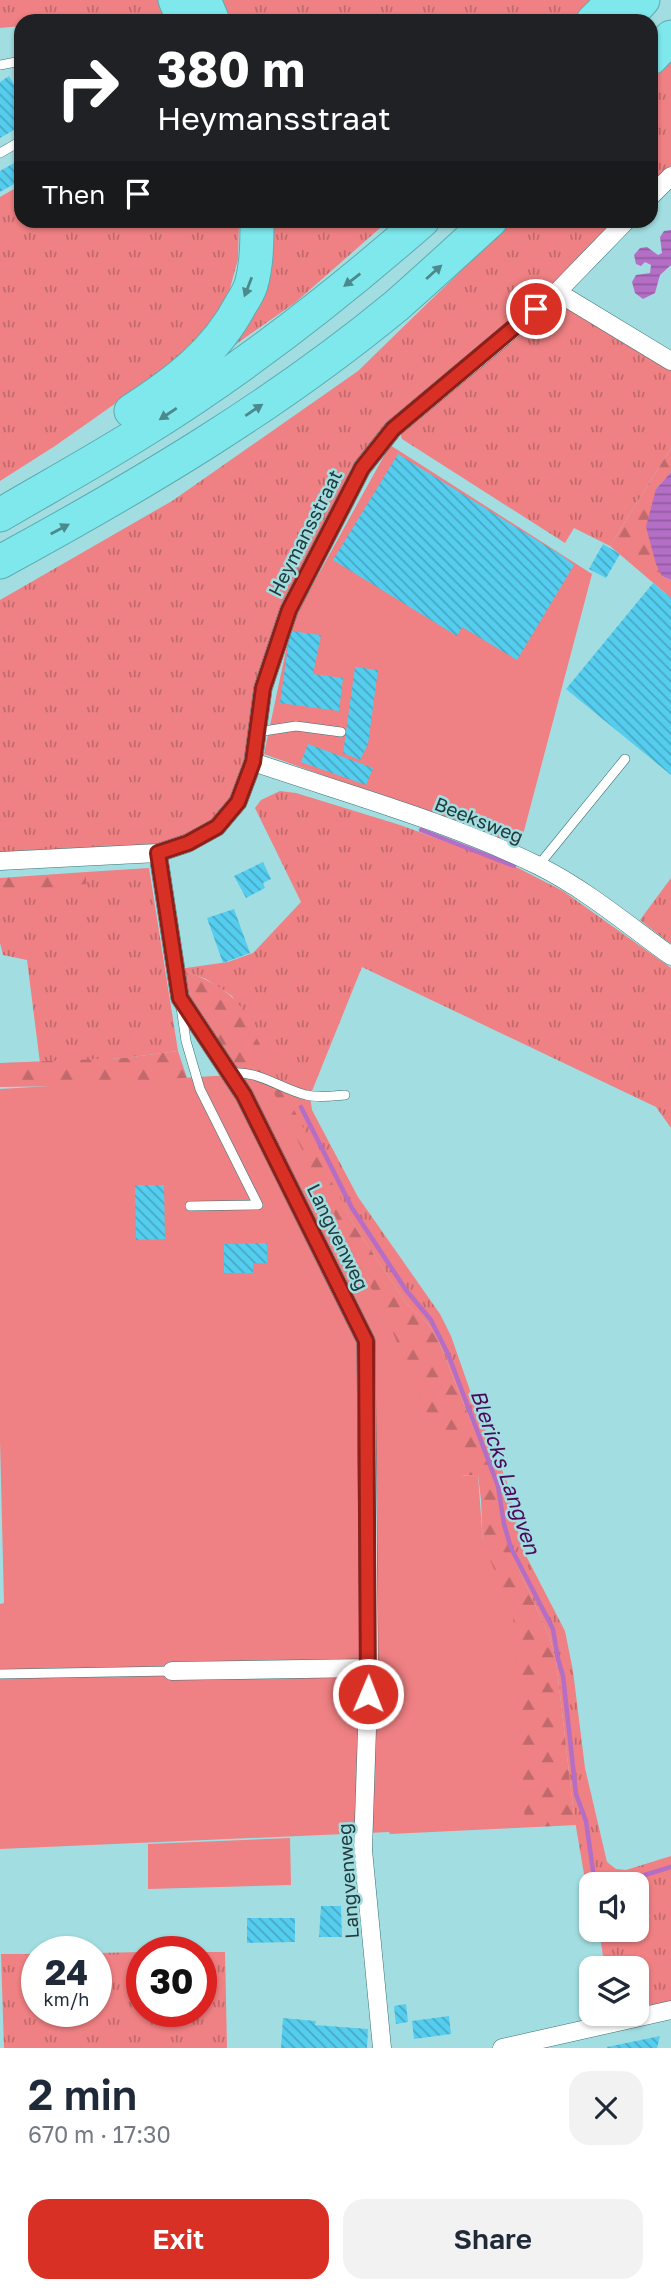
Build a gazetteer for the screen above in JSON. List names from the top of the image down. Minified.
{"streets":{"street":["Heymansstraat","Beeksweg","Langvenweg"]},"crossings":[["Heymansstraat","Beeksweg"],["Heymansstraat","Langvenweg"]],"water":["Blericks Langven"],"page":{"turn":["380 m","Heymansstraat"],"then":"Then","speed":"24 km/h","limit":"30","heading":["2 min","670 m · 17:30"],"buttons":["Exit","Share"]}}
